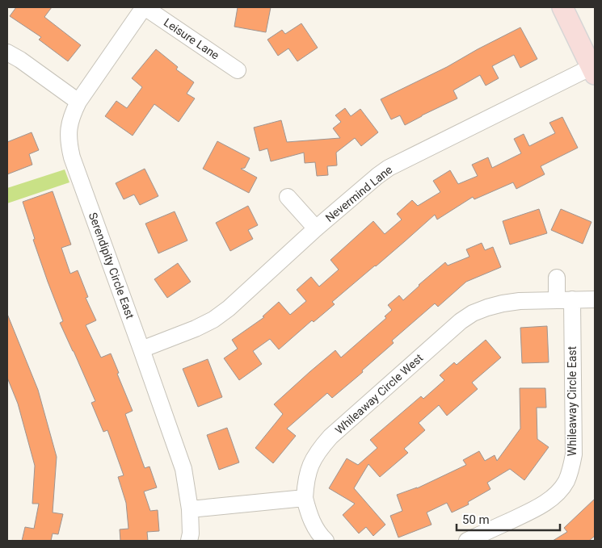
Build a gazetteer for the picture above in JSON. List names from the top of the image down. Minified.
{"streets":{"street":["Leisure Lane","Nevermind Lane","Serendipity Circle East","Whileaway Circle West","Whileaway Circle East"]},"crossings":[["Leisure Lane","Serendipity Circle East"],["Nevermind Lane","Serendipity Circle East"],["Whileaway Circle West","Whileaway Circle East"]],"scale_bar":"50 m"}
